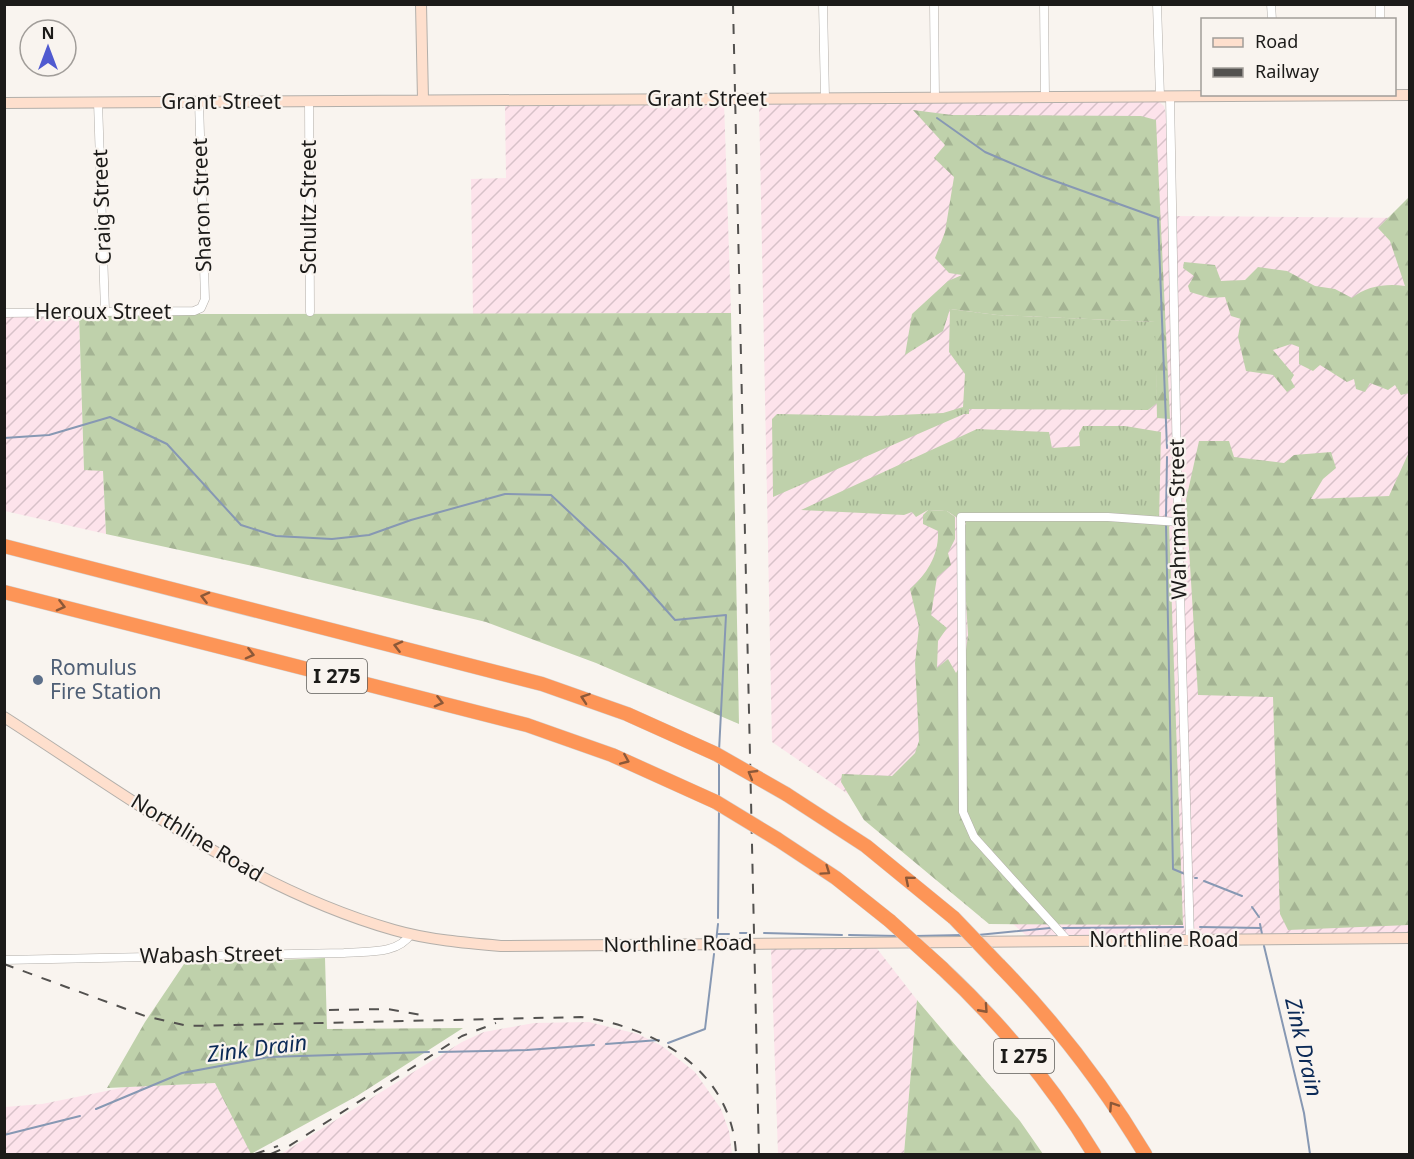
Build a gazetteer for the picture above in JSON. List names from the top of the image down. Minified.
{"streets":{"highway":["I 275"],"street":["Grant Street","Sharon Street","Craig Street","Schultz Street","Heroux Street","Wahrman Street","Northline Road","Wabash Street"]},"crossings":[["Grant Street","Sharon Street"],["Grant Street","Craig Street"],["Grant Street","Schultz Street"],["Grant Street","Wahrman Street"],["Sharon Street","Heroux Street"],["Craig Street","Heroux Street"],["Wahrman Street","Northline Road"],["Northline Road","Wabash Street"]],"water":["Zink Drain"],"places":["Romulus Fire Station"],"legend":["Road","Railway"],"north":"top"}
